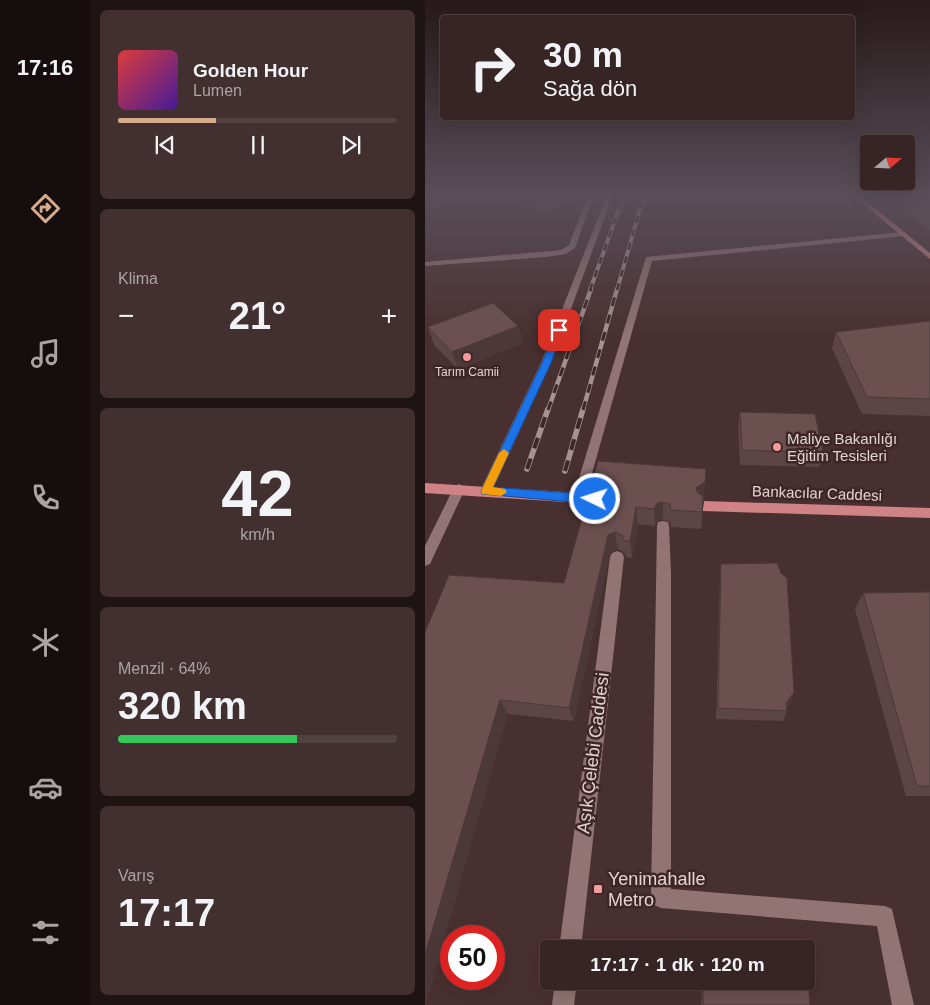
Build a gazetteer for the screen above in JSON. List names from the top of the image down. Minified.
{"streets":{"main road":["Bankacılar Caddesi"],"street":["Aşık Çelebi Caddesi"]},"places":{"other":["Tarım Camii","Maliye Bakanlığı Eğitim Tesisleri"],"transit":["Yenimahalle Metro"]},"north":"right","page":{"tabs":"17:16","turn":["30 m","Sağa dön"],"song":["Golden Hour","Lumen"],"tile":["Klima",["42","km/h"],["Menzil · 64%","320 km"],["Varış","17:17"]],"heat":["−","21°","+"],"limit":"50","trip":"17:17 · 1 dk · 120 m"}}
